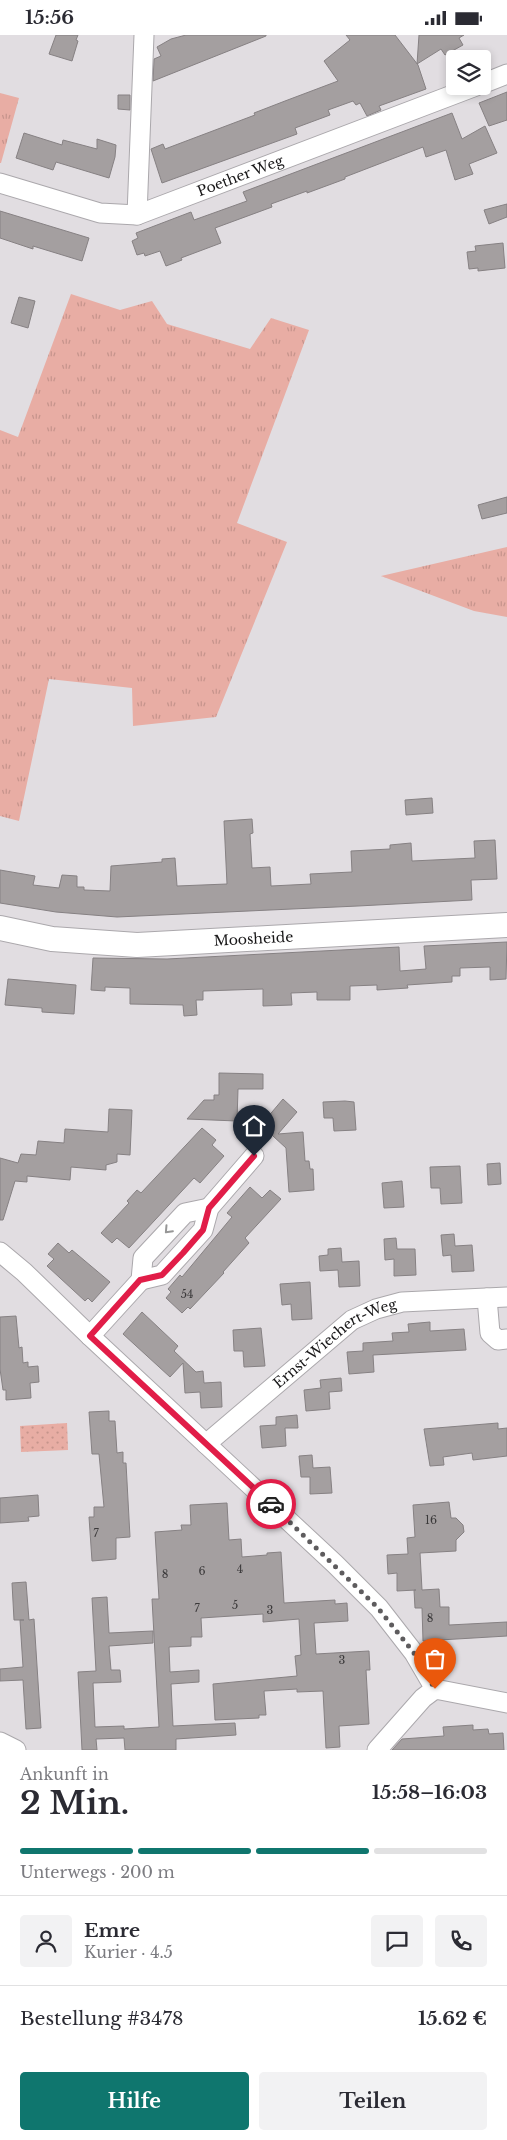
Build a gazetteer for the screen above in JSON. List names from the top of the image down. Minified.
{"streets":{"street":["Poether Weg","Moosheide","Ernst-Wiechert-Weg"]},"house_numbers":["54","16","7","4","6","8","5","7","3","8","3"],"page":{"status":"15:56","heading":["2 Min.","Ankunft in","15:58–16:03"],"panel":["Emre","Kurier · 4.5","Bestellung #3478","15.62 €"],"bar":"Unterwegs · 200 m","buttons":["Hilfe","Teilen"]}}
